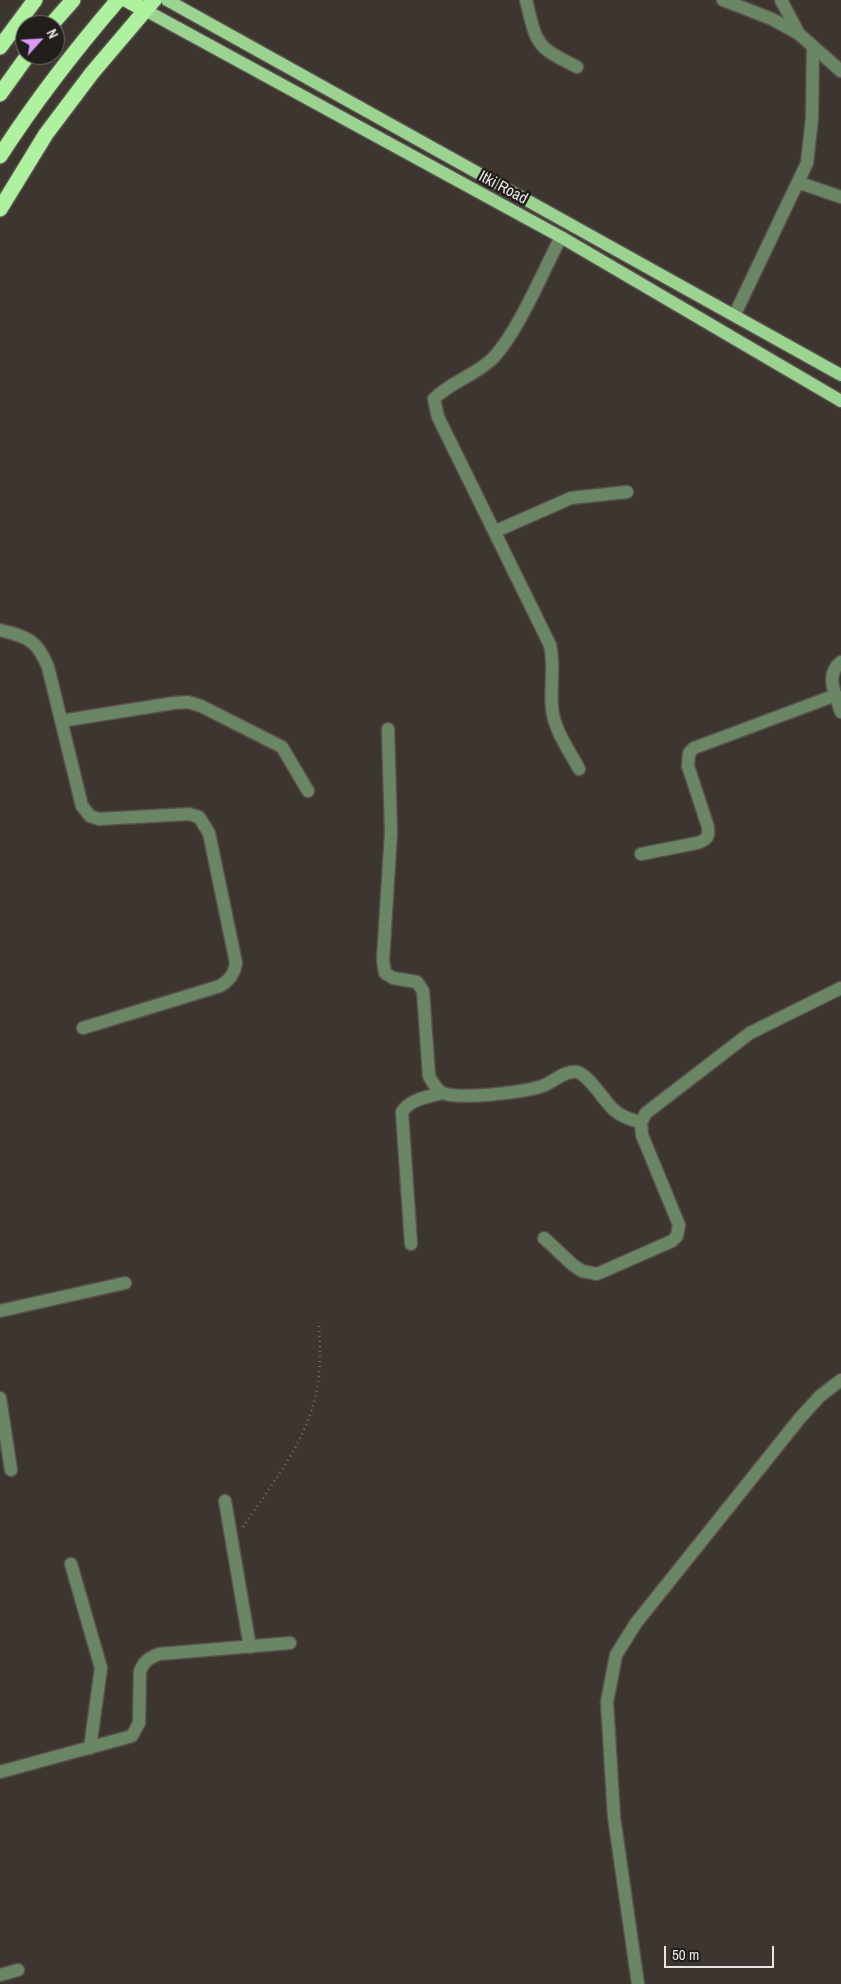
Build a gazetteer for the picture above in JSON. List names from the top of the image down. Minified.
{"streets":{"main road":["Itki Road"]},"scale_bar":"50 m","north":"top right"}
